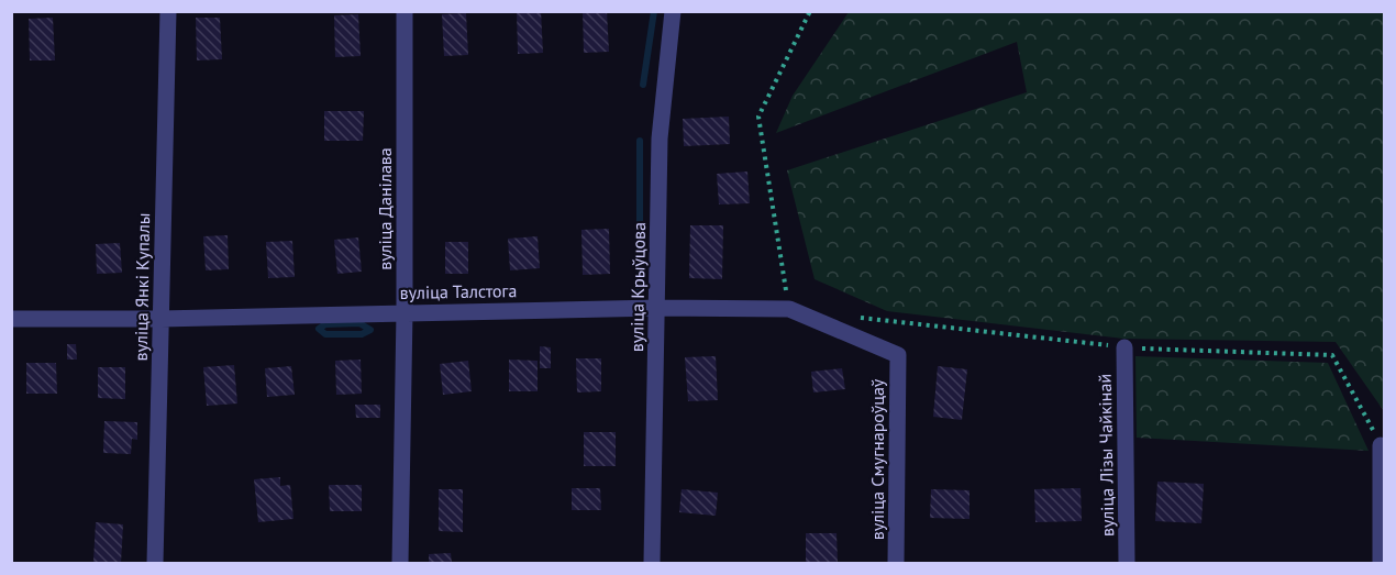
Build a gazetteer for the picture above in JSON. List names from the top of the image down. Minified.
{"streets":{"street":["вуліца Данілава","вуліца Янкі Купалы","вуліца Крыўцова","вуліца Талстога","вуліца Лізы Чайкінай","вуліца Смугнароўцаў"]},"crossings":[["вуліца Данілава","вуліца Талстога"],["вуліца Янкі Купалы","вуліца Талстога"],["вуліца Крыўцова","вуліца Талстога"],["вуліца Талстога","вуліца Смугнароўцаў"]]}
